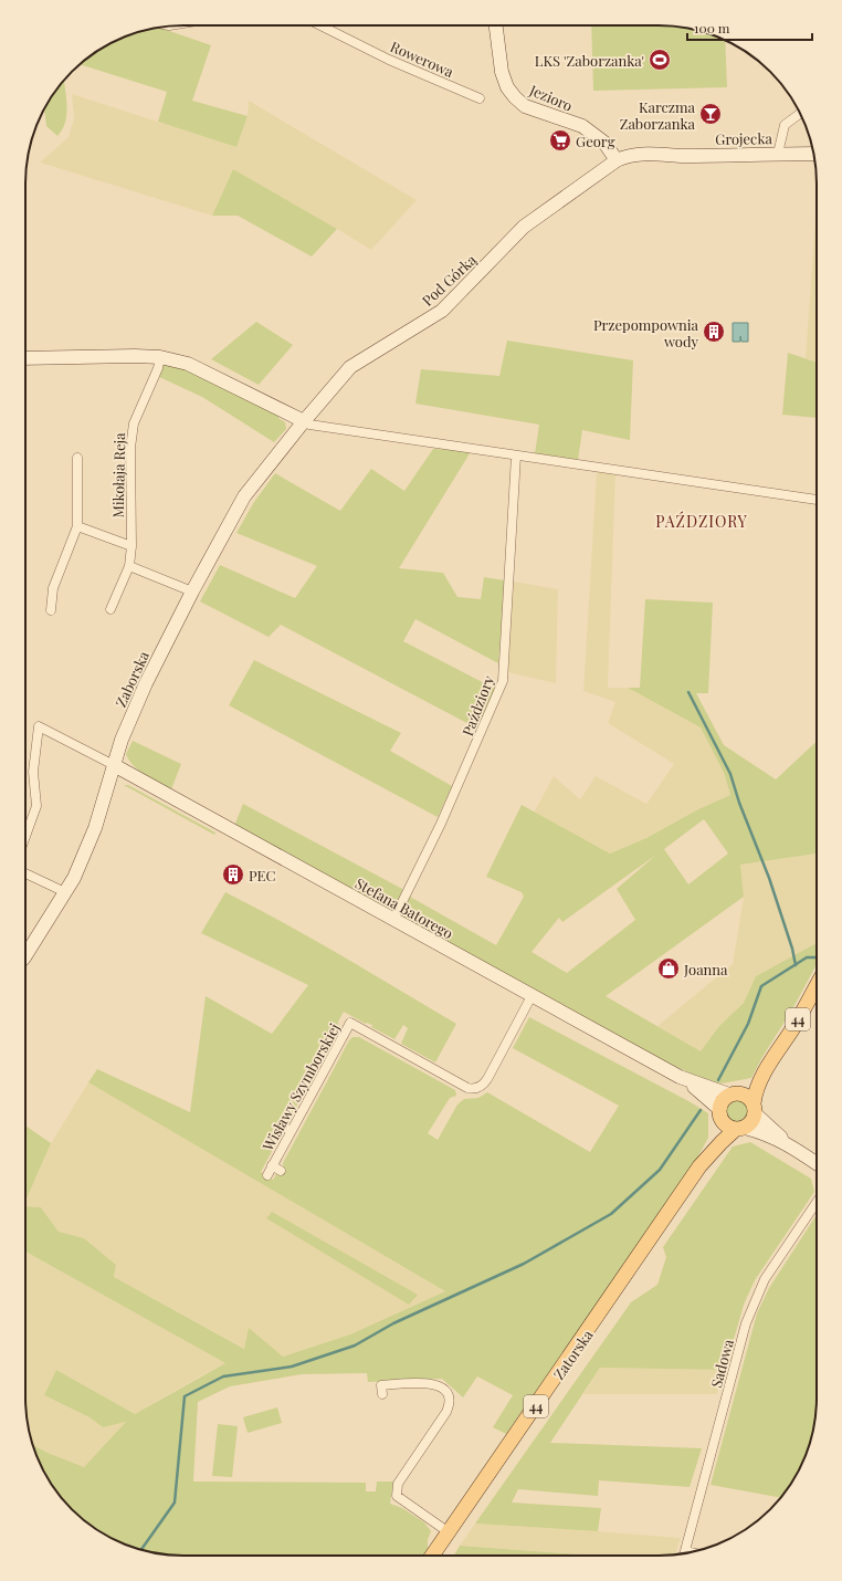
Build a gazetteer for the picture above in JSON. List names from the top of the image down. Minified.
{"streets":{"main road":["44","Zatorska"],"street":["Rowerowa","Jezioro","Grojecka","Pod Górką","Mikołaja Reja","Zaborska","Paździory","Stefana Batorego","Wisławy Szymborskiej","Sadowa"]},"crossings":[["Jezioro","Grojecka"],["Jezioro","Pod Górką"],["Grojecka","Pod Górką"],["Pod Górką","Zaborska"],["Zaborska","Stefana Batorego"],["Paździory","Stefana Batorego"],["Stefana Batorego","44"],["Stefana Batorego","Wisławy Szymborskiej"],["Stefana Batorego","Zatorska"],["44","Zatorska"]],"districts":["PAŹDZIORY"],"places":{"sports":["LKS 'Zaborzanka'"],"bar":["Karczma Zaborzanka"],"supermarket":["Georg"],"building":["Przepompownia wody","PEC"],"shop":["Joanna"]},"scale_bar":"100 m"}
